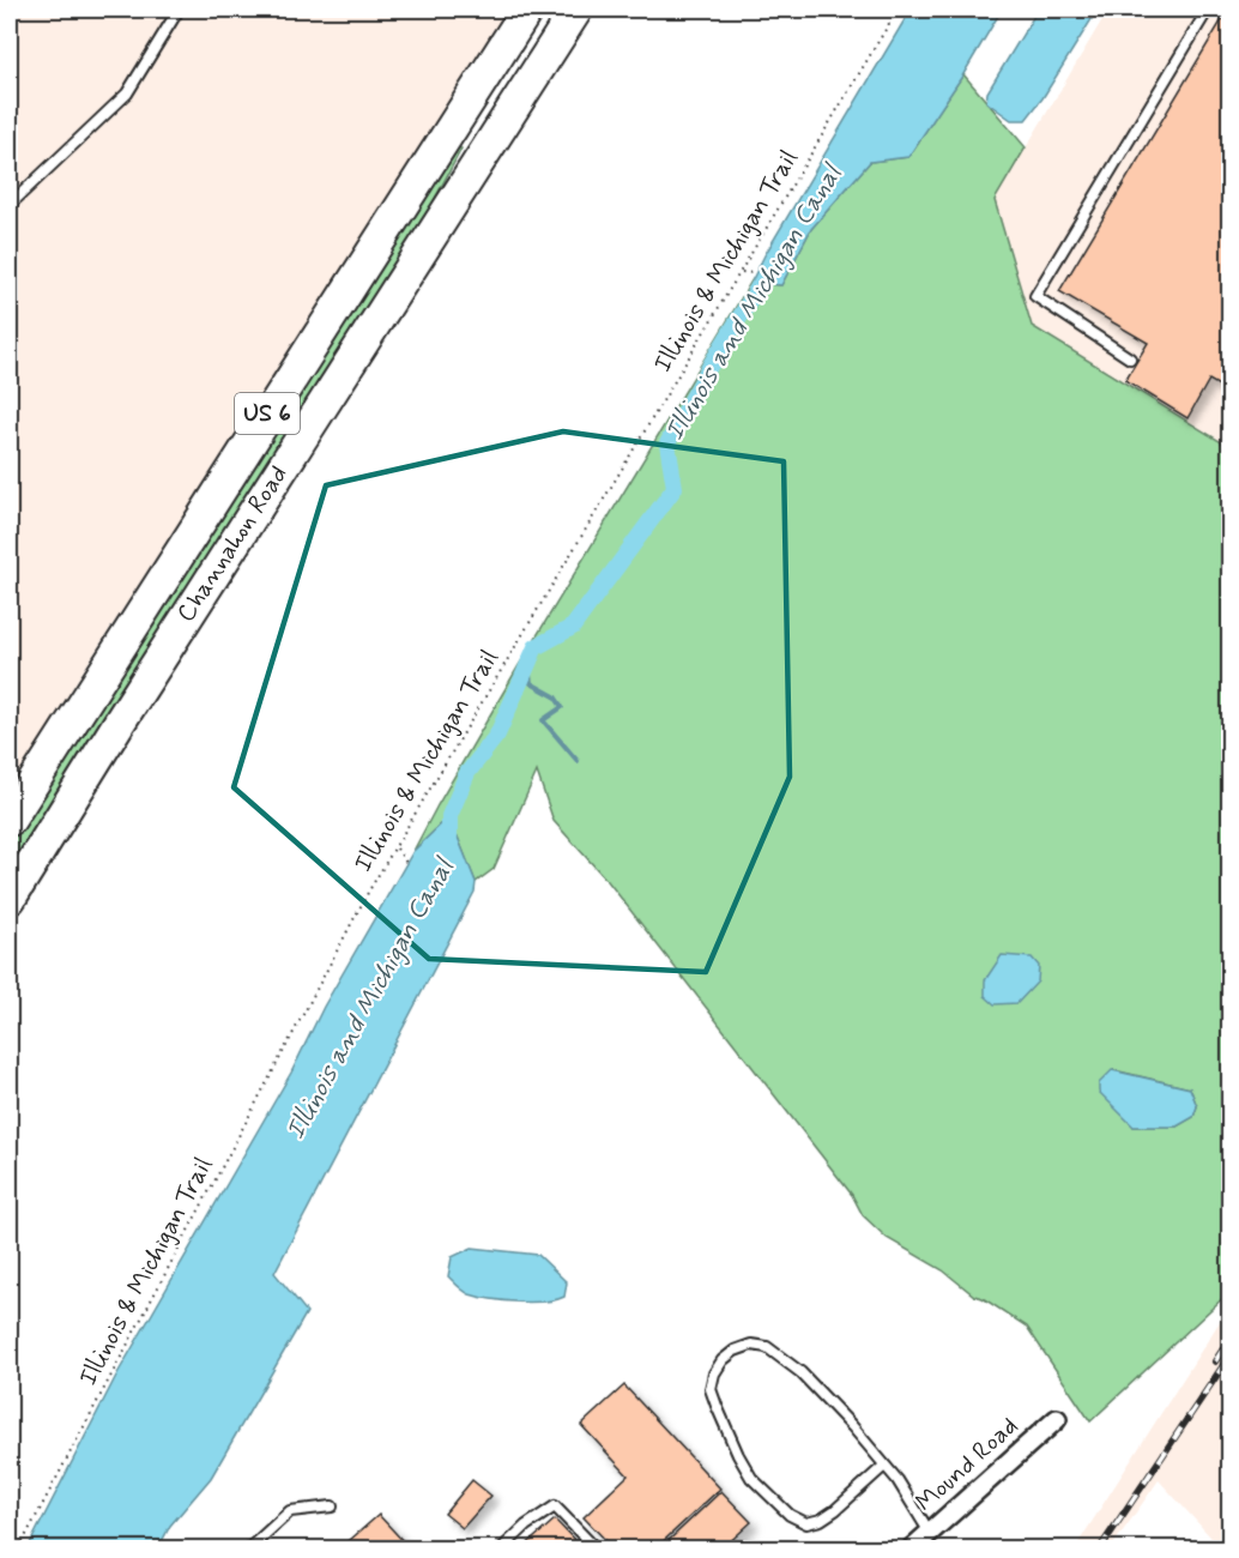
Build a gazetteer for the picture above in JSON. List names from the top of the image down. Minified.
{"streets":{"main road":["US 6","Channahon Road"],"street":["Mound Road"],"path":["Illinois & Michigan Trail"]},"water":["Illinois and Michigan Canal"]}
